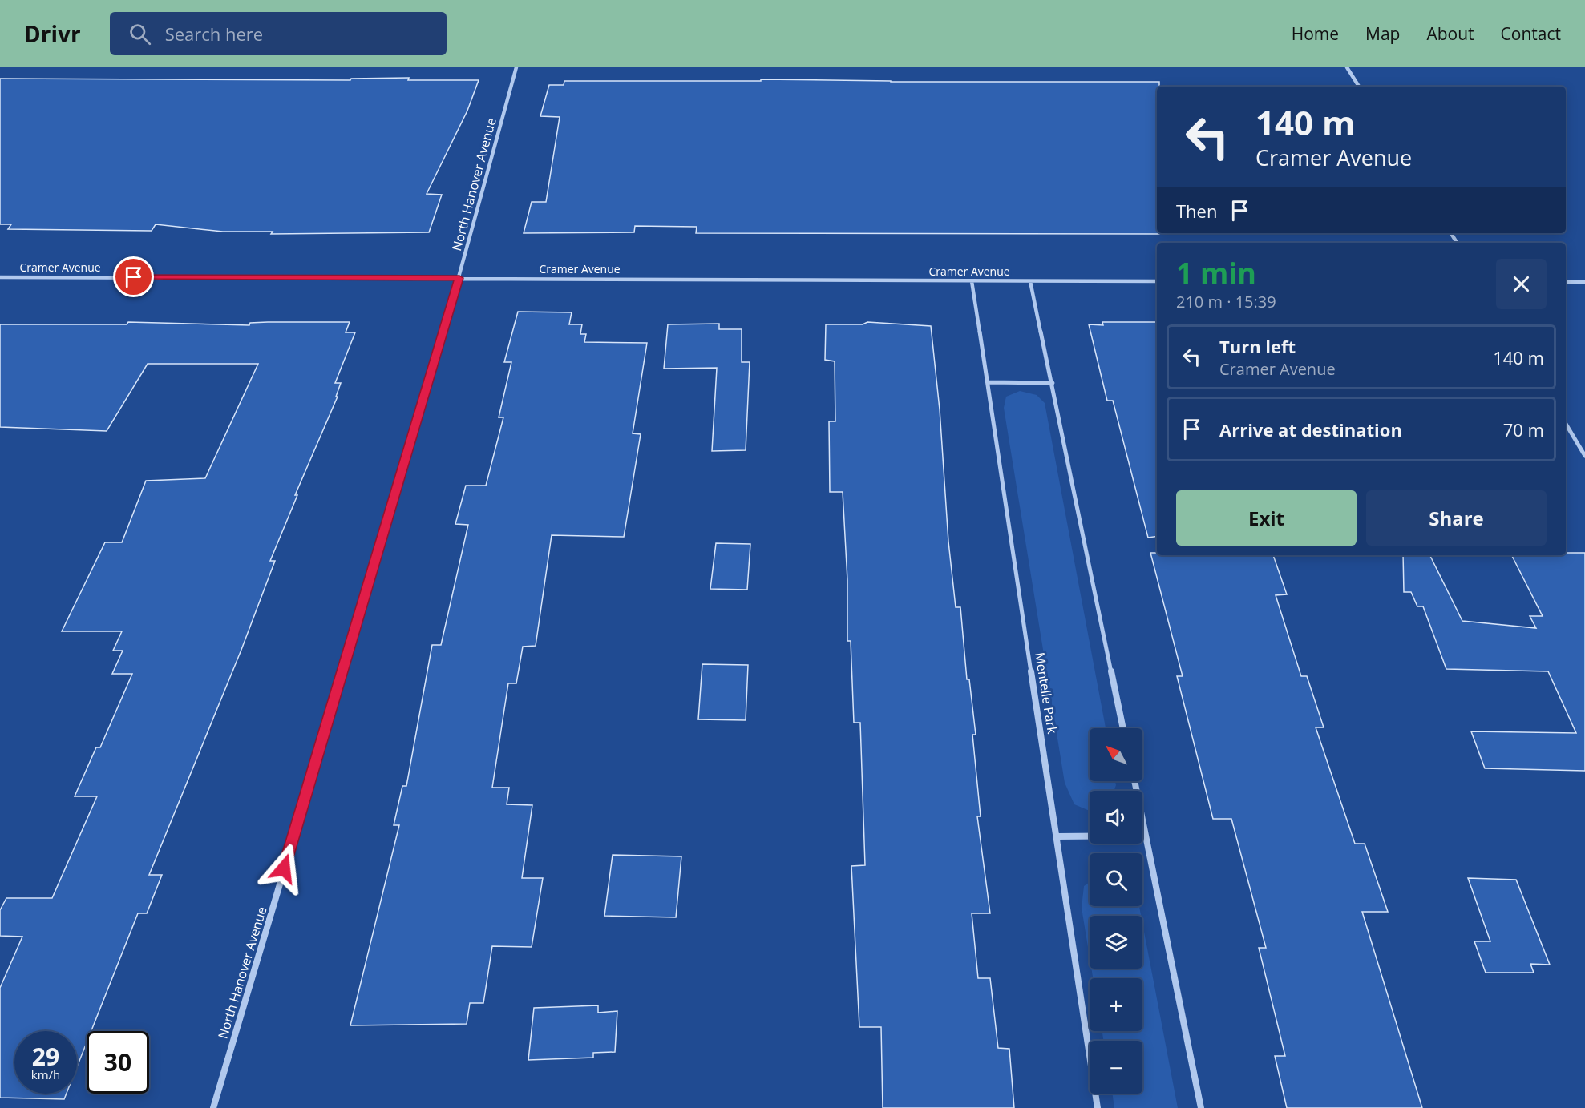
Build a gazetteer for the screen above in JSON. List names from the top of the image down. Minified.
{"streets":{"street":["North Hanover Avenue","Cramer Avenue","Mentelle Park"]},"crossings":[["North Hanover Avenue","Cramer Avenue"],["Cramer Avenue","Mentelle Park"]],"north":"top left","page":{"header":"Drivr","search":"Search here","nav":["Home","Map","About","Contact"],"turn":["140 m","Cramer Avenue"],"then":"Then","heading":["1 min","210 m · 15:39"],"list":[{"name":"Turn left","note":"Cramer Avenue","value":"140 m"},{"name":"Arrive at destination","value":"70 m"}],"buttons":["Exit","Share"],"map_buttons":["+","−"],"speed":"29 km/h","limit":"30"}}
